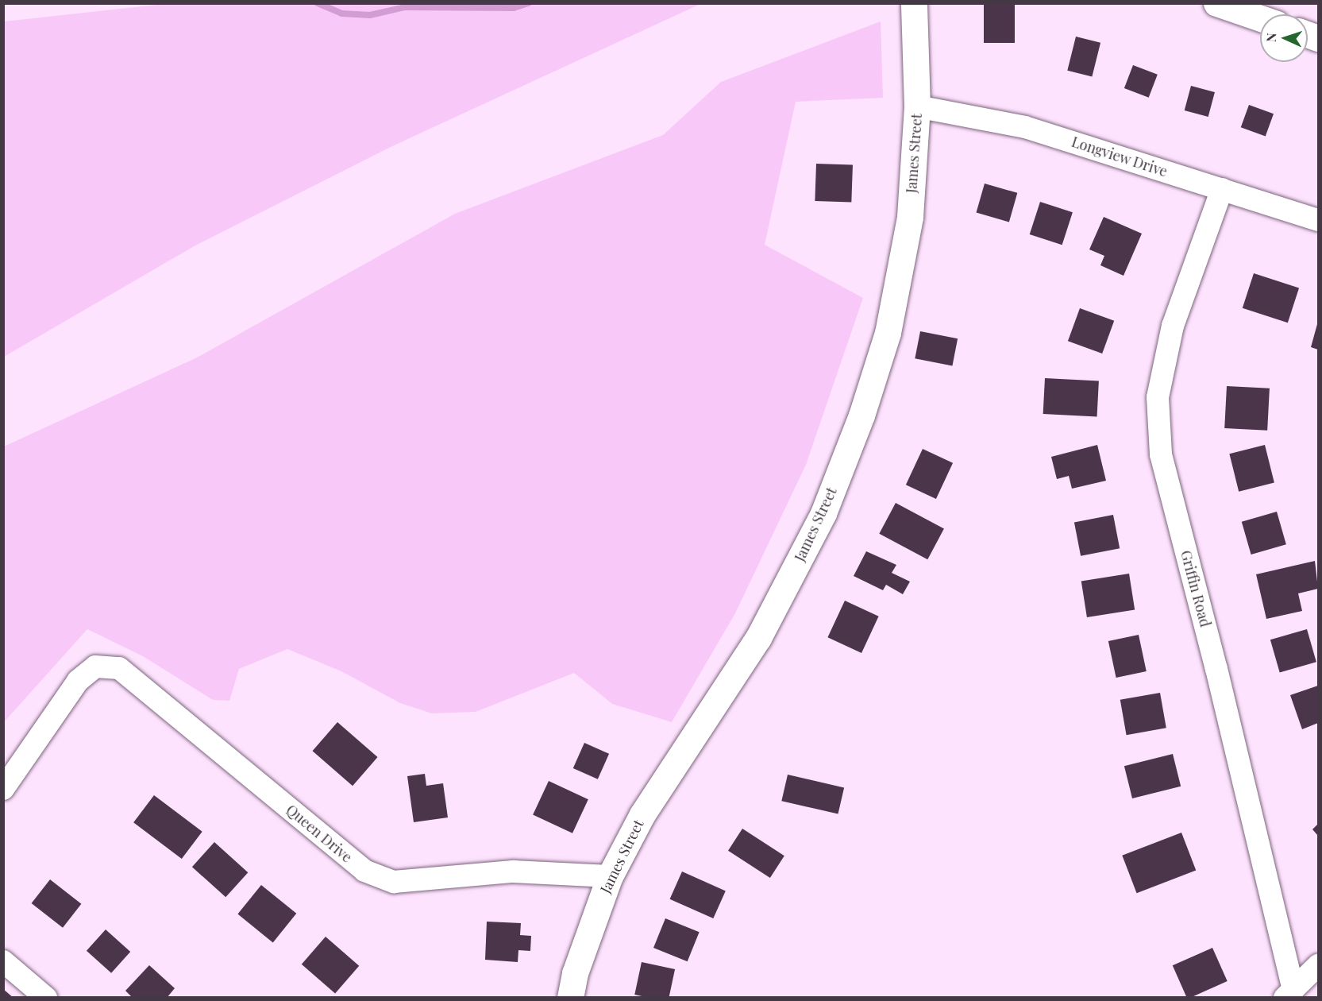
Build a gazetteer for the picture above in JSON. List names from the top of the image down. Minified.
{"streets":{"street":["James Street","Longview Drive","Griffin Road","Queen Drive"]},"crossings":[["James Street","Longview Drive"],["James Street","Queen Drive"],["Longview Drive","Griffin Road"]],"north":"left"}
